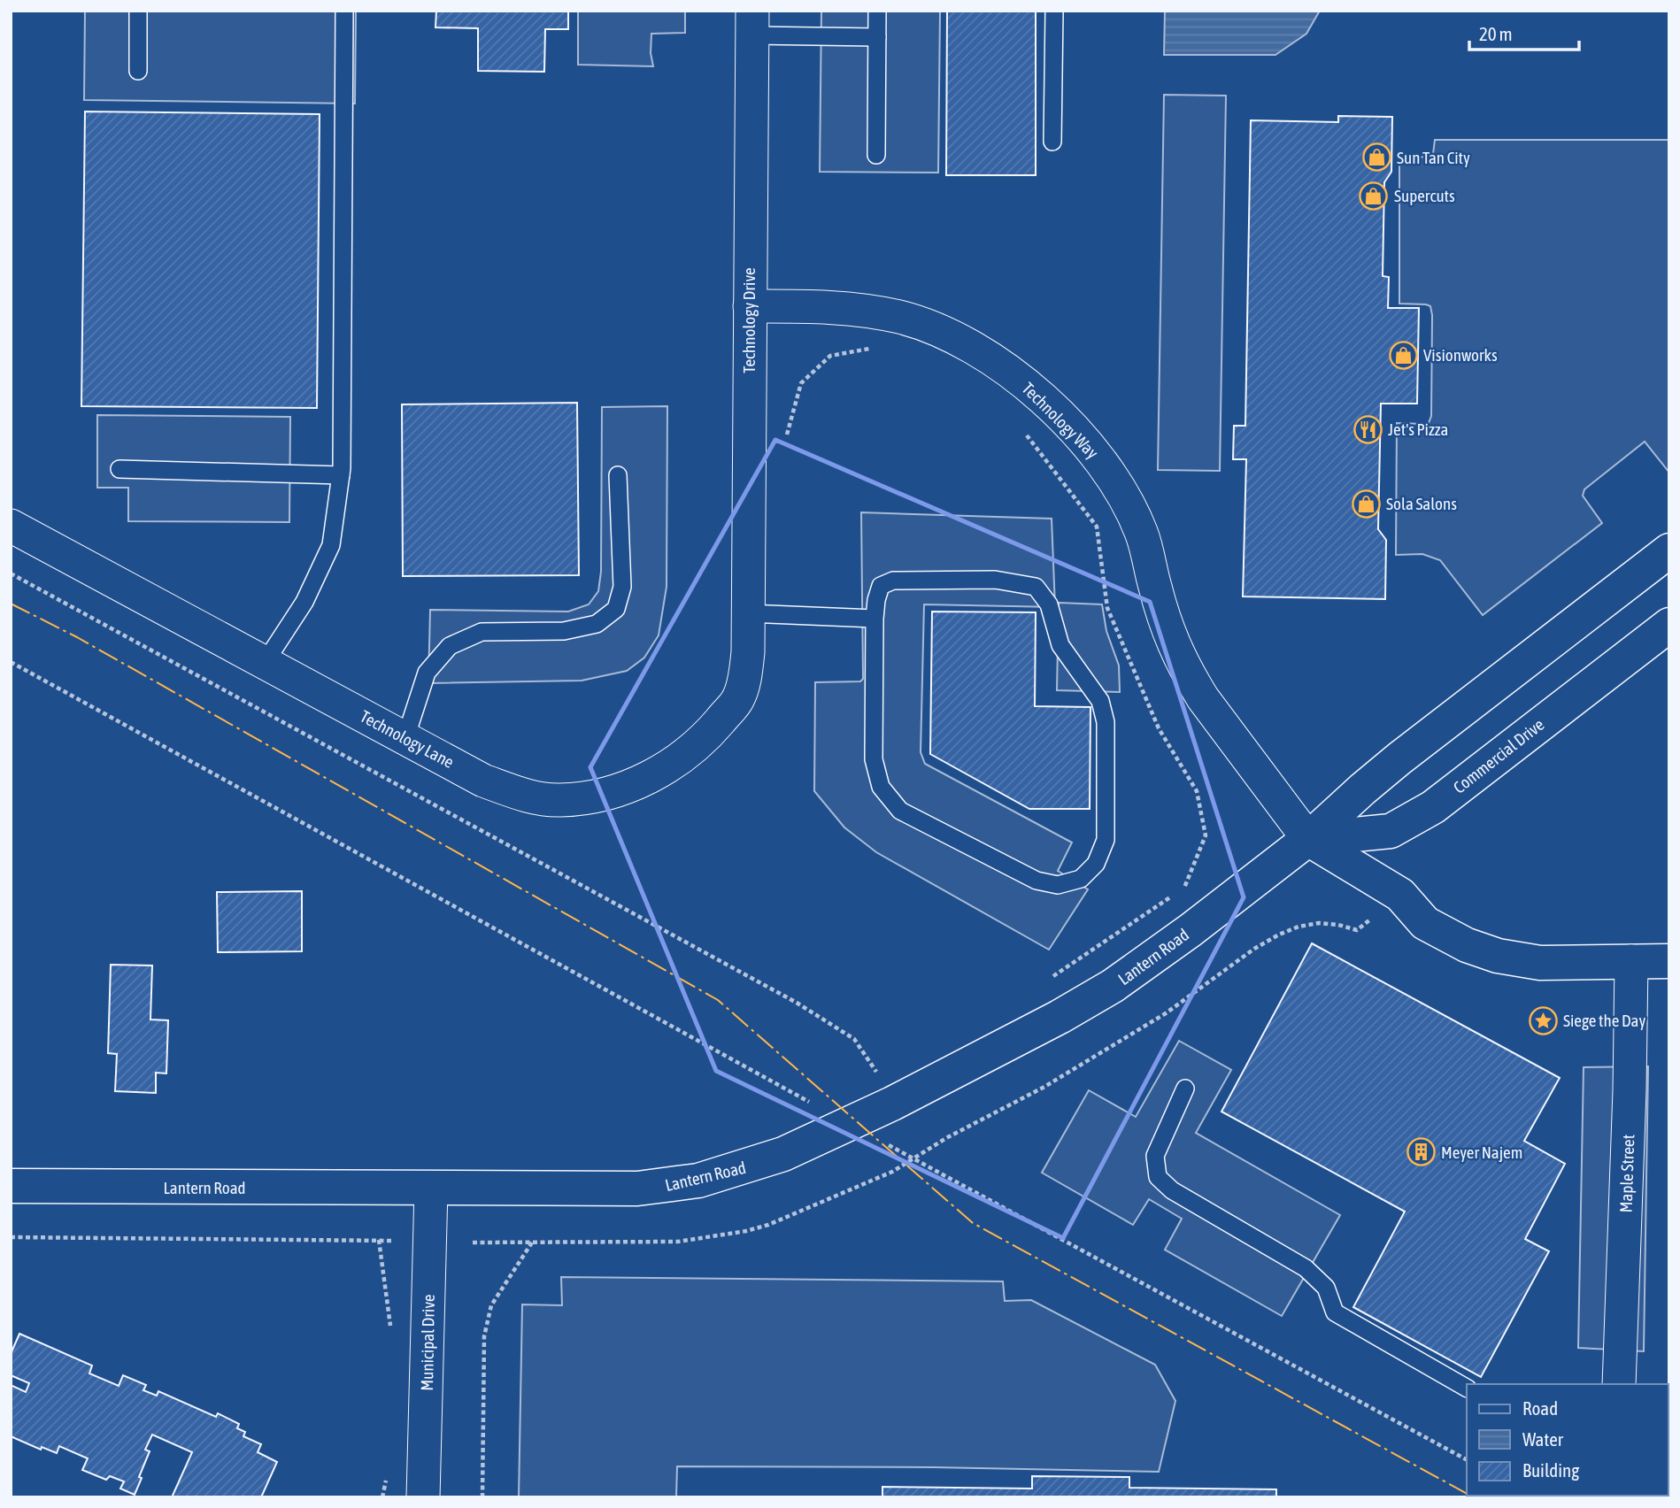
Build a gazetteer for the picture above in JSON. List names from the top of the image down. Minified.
{"streets":{"street":["Technology Drive","Technology Way","Technology Lane","Commercial Drive","Lantern Road","Maple Street","Municipal Drive"]},"crossings":[["Technology Drive","Technology Way"],["Technology Drive","Technology Lane"],["Technology Way","Commercial Drive"],["Technology Way","Lantern Road"],["Commercial Drive","Lantern Road"],["Lantern Road","Municipal Drive"]],"places":{"shop":["Sun Tan City","Supercuts","Visionworks","Sola Salons"],"restaurant":["Jet's Pizza"],"place":["Siege the Day"],"building":["Meyer Najem"]},"legend":["Road","Water","Building"],"scale_bar":"20 m"}
